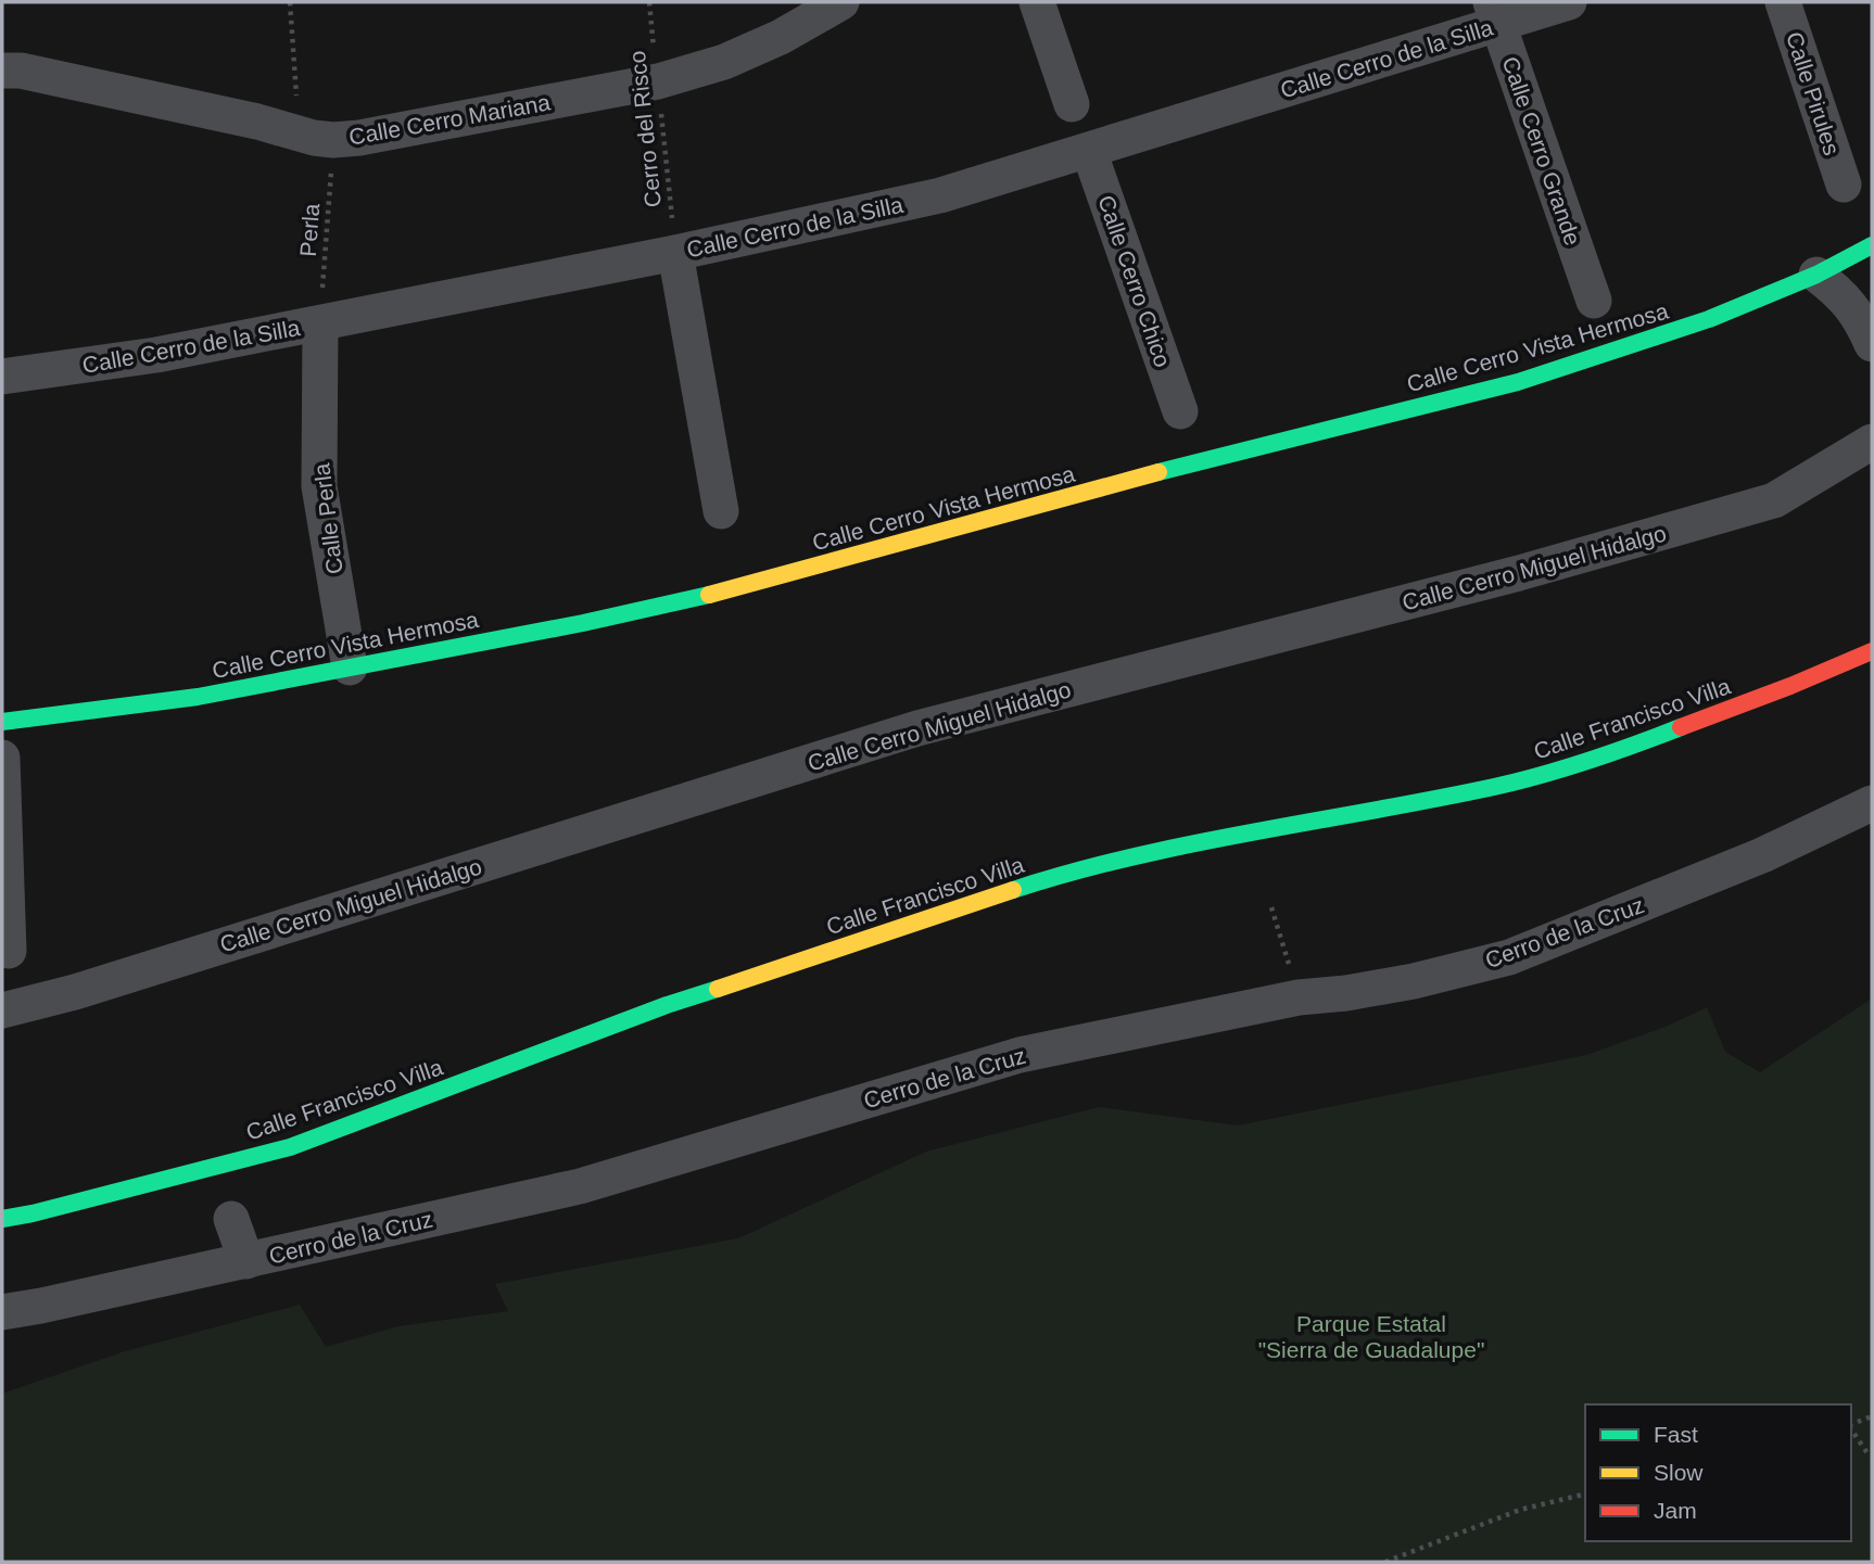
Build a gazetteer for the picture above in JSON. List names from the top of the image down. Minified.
{"streets":{"street":["Calle Cerro de la Silla","Calle Pirules","Calle Cerro Mariana","Calle Cerro Grande","Calle Cerro Chico","Calle Cerro Vista Hermosa","Calle Perla","Calle Cerro Miguel Hidalgo","Calle Francisco Villa","Cerro de la Cruz"],"path":["Cerro del Risco","Perla"]},"crossings":[["Calle Cerro de la Silla","Cerro del Risco"],["Calle Cerro de la Silla","Calle Cerro Grande"],["Calle Cerro de la Silla","Perla"],["Calle Cerro de la Silla","Calle Cerro Chico"],["Calle Cerro de la Silla","Calle Perla"],["Calle Cerro Mariana","Cerro del Risco"],["Calle Cerro Mariana","Perla"],["Perla","Calle Perla"],["Calle Cerro Vista Hermosa","Calle Perla"]],"parks":["Parque Estatal \"Sierra de Guadalupe\""],"legend":["Fast","Slow","Jam"]}
